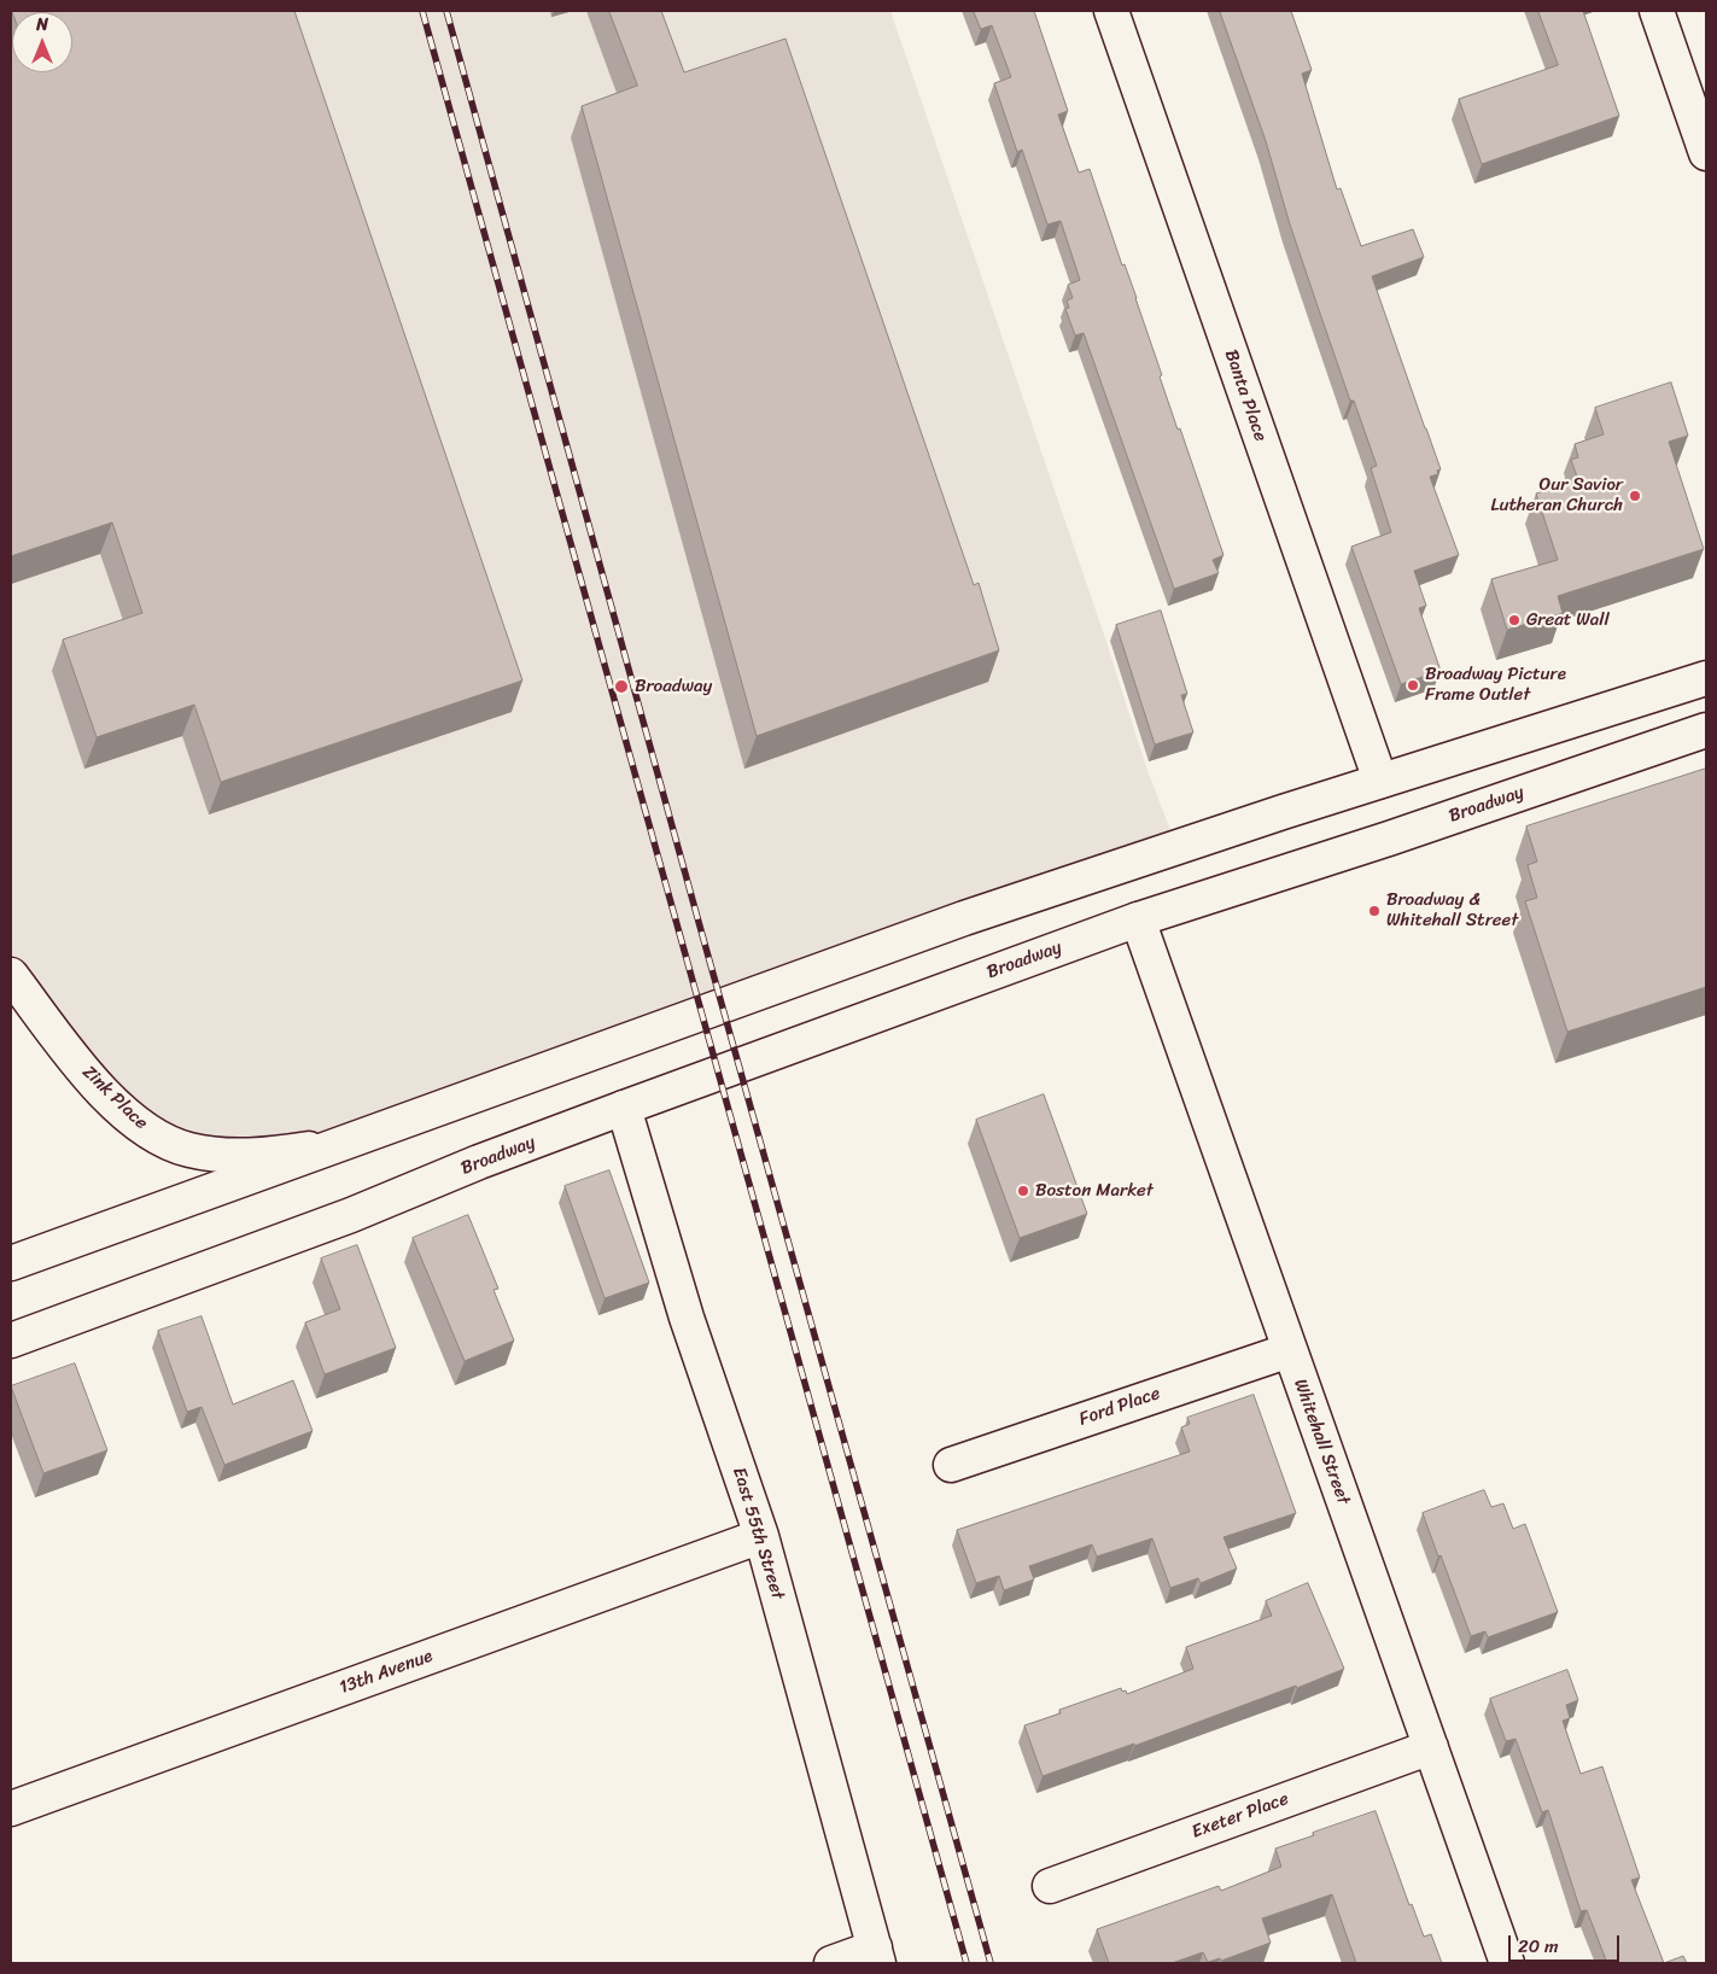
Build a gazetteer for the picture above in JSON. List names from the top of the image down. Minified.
{"streets":{"street":["Banta Place","Broadway","Zink Place","Ford Place","Whitehall Street","East 55th Street","13th Avenue","Exeter Place"]},"crossings":[["Broadway","Whitehall Street"],["Broadway","East 55th Street"],["Ford Place","Whitehall Street"],["Whitehall Street","Exeter Place"],["East 55th Street","13th Avenue"]],"places":["Our Savior Lutheran Church","Great Wall","Broadway Picture Frame Outlet","Broadway","Broadway & Whitehall Street","Boston Market"],"scale_bar":"20 m","north":"top"}
